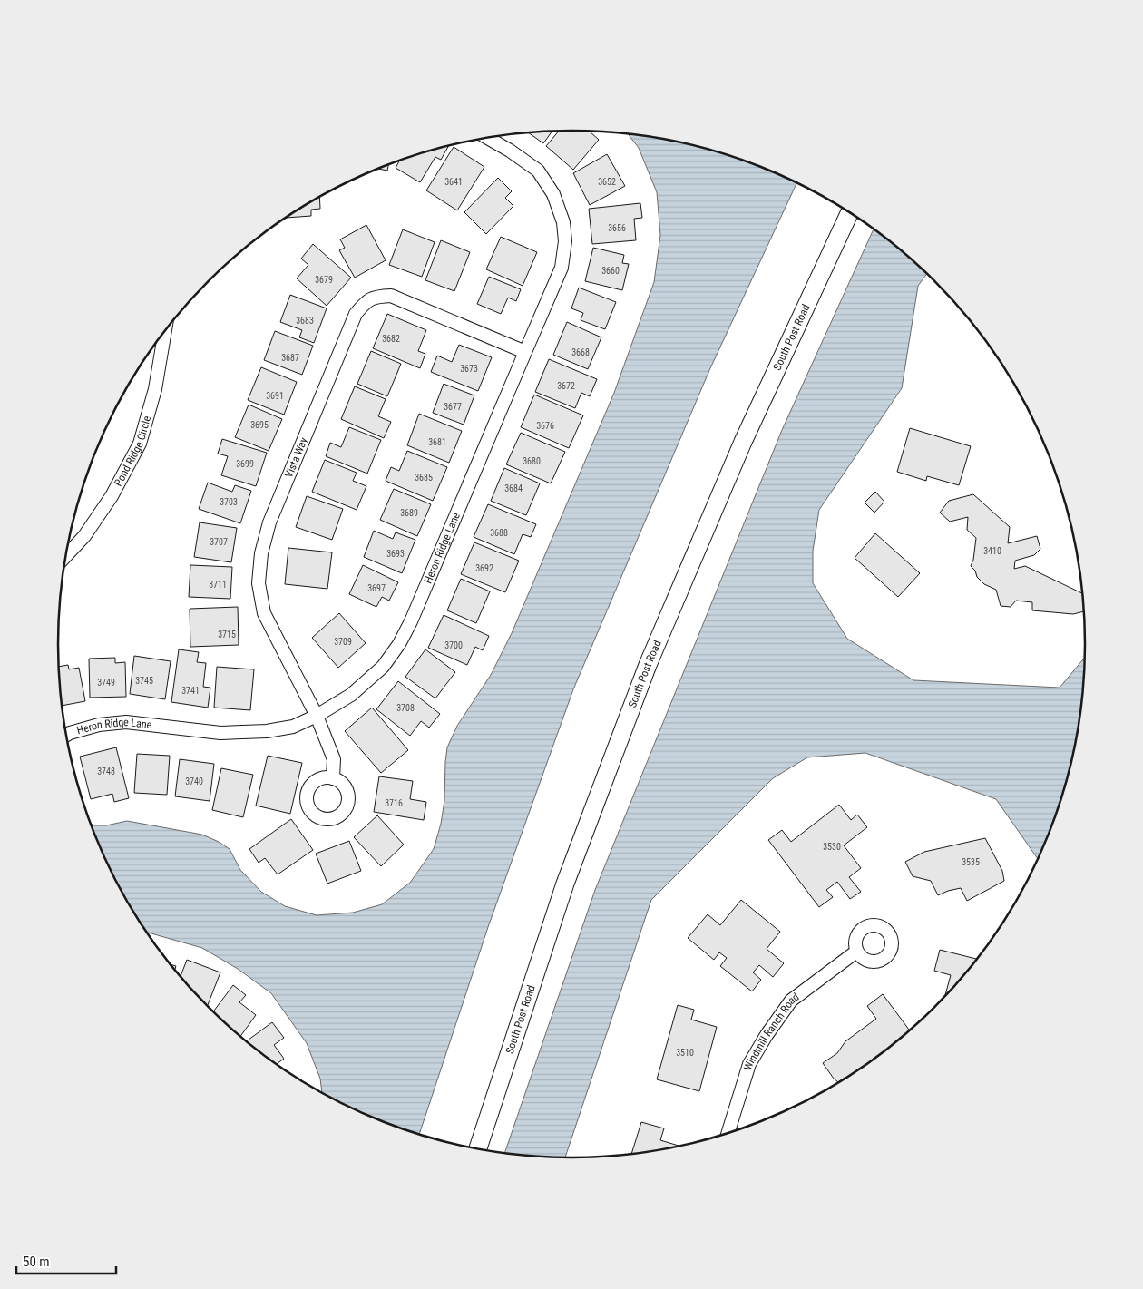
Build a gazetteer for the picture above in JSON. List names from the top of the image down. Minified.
{"streets":{"street":["South Post Road","Pond Ridge Circle","Vista Way","Heron Ridge Lane","Windmill Ranch Road"]},"crossings":[["Vista Way","Heron Ridge Lane"]],"house_numbers":["3641","3652","3656","3660","3679","3683","3682","3668","3687","3673","3672","3691","3677","3695","3676","3681","3680","3699","3685","3684","3703","3689","3688","3707","3410","3693","3692","3711","3697","3715","3709","3700","3745","3749","3741","3708","3748","3740","3716","3530","3535","3510"],"scale_bar":"50 m"}
